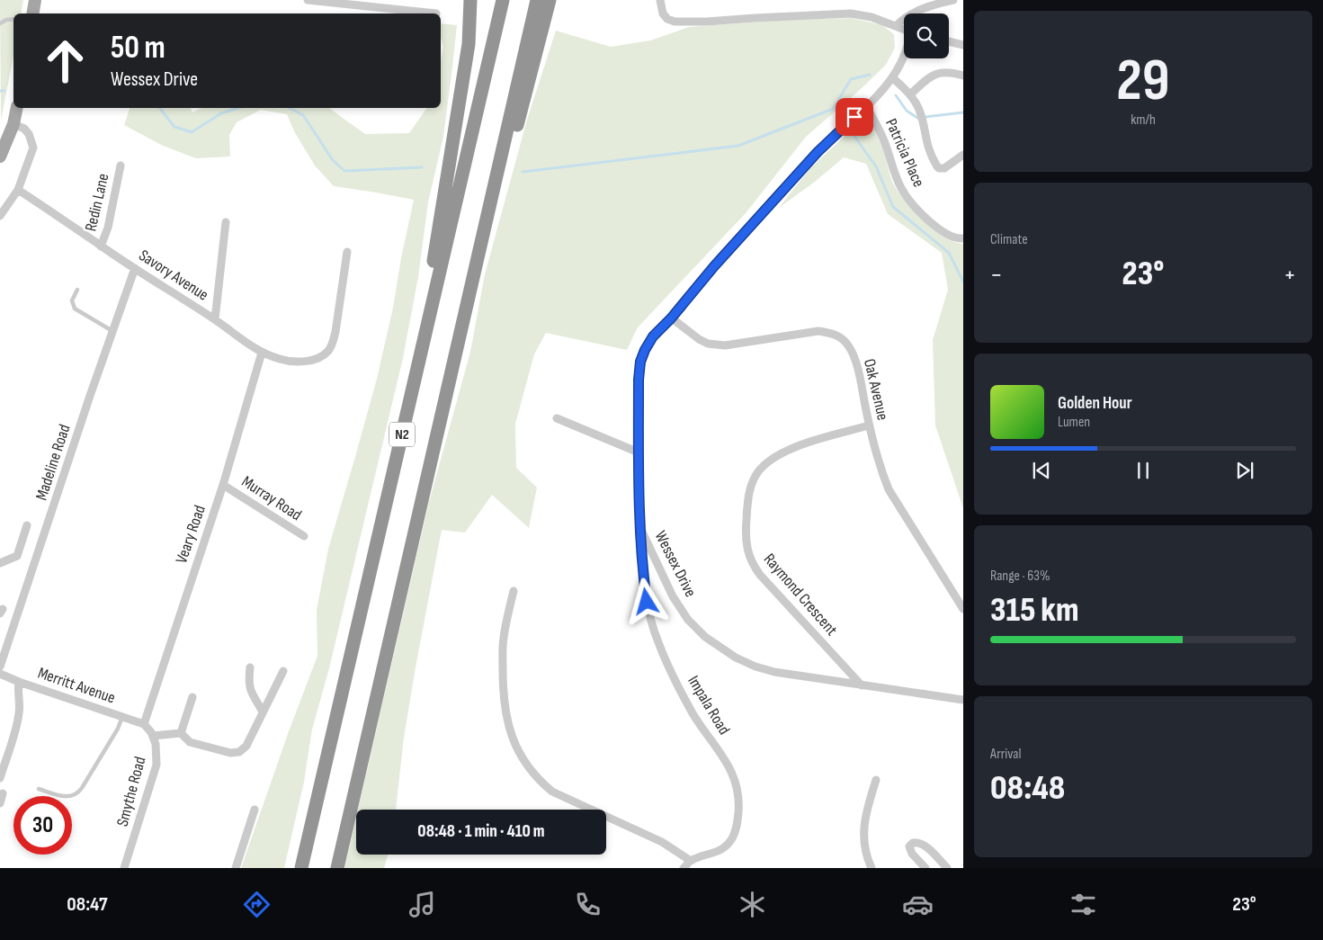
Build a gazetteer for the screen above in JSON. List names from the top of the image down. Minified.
{"streets":{"highway":["N2"],"street":["Patricia Place","Redin Lane","Savory Avenue","Oak Avenue","Madeline Road","Murray Road","Veary Road","Wessex Drive","Raymond Crescent","Merritt Avenue","Impala Road","Smythe Road"]},"crossings":[["Patricia Place","Wessex Drive"],["Redin Lane","Savory Avenue"],["Savory Avenue","Madeline Road"],["Savory Avenue","Veary Road"],["Oak Avenue","Wessex Drive"],["Oak Avenue","Raymond Crescent"],["Murray Road","Veary Road"],["Veary Road","Merritt Avenue"],["Veary Road","Smythe Road"],["Wessex Drive","Raymond Crescent"],["Wessex Drive","Impala Road"],["Merritt Avenue","Smythe Road"]],"page":{"tile":[["29","km/h"],"Climate",["Range · 63%","315 km"],["Arrival","08:48"]],"turn":["50 m","Wessex Drive"],"heat":["−","23°","+"],"song":["Golden Hour","Lumen"],"limit":"30","trip":"08:48 · 1 min · 410 m","tabs":["08:47","23°"]}}
